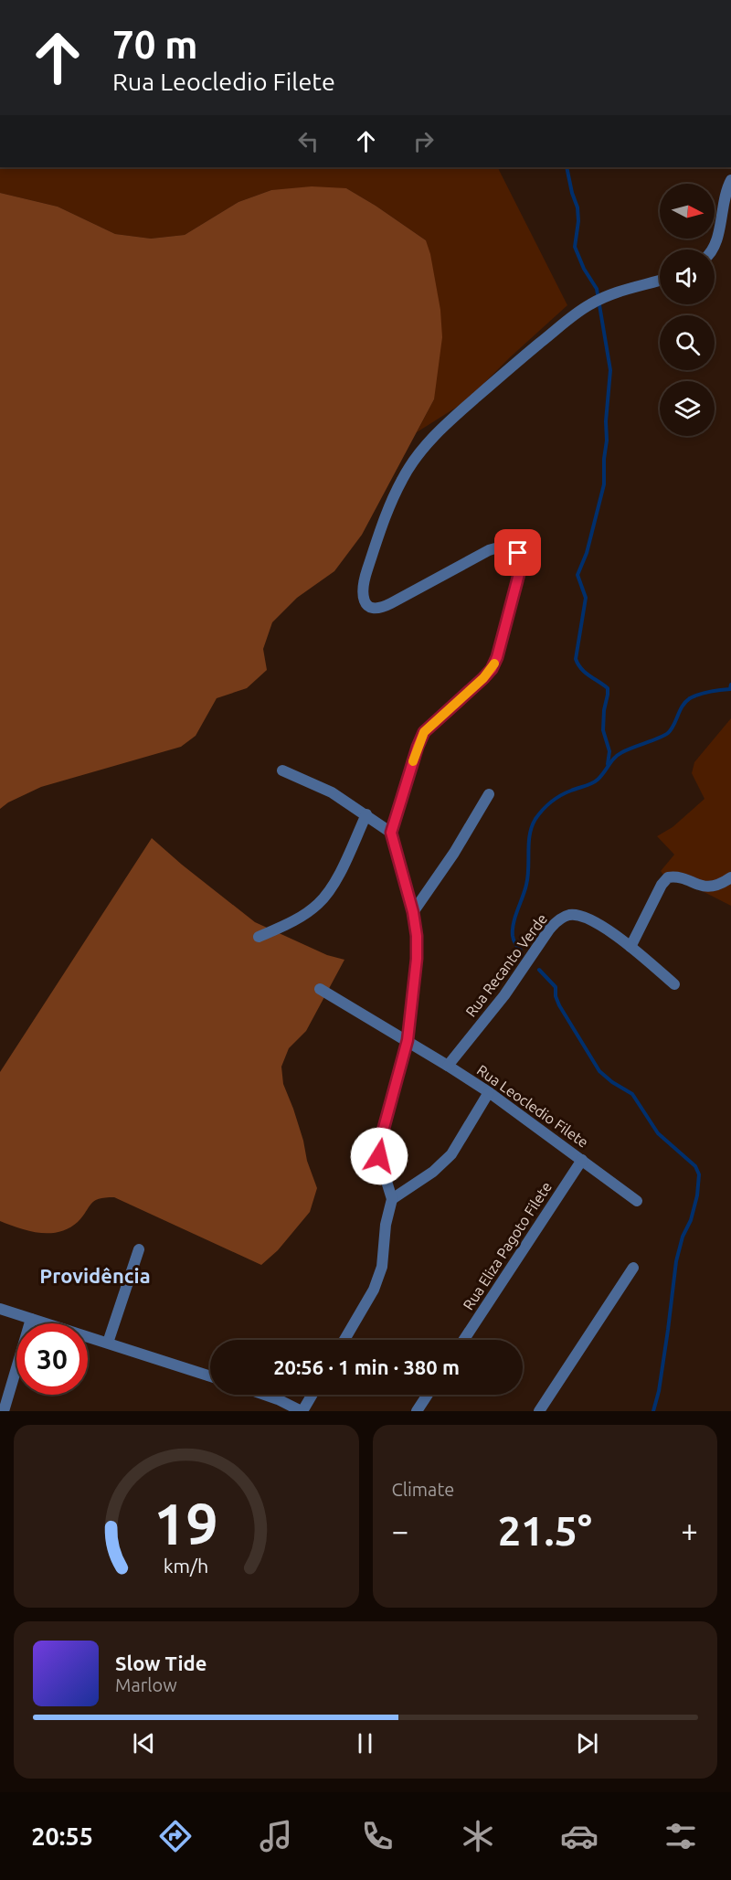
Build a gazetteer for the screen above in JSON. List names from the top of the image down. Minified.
{"streets":{"street":["Rua Recanto Verde","Rua Leocledio Filete","Rua Eliza Pagoto Filete"]},"crossings":[["Rua Recanto Verde","Rua Leocledio Filete"],["Rua Leocledio Filete","Rua Eliza Pagoto Filete"]],"districts":["Providência"],"north":"right","page":{"turn":["70 m","Rua Leocledio Filete"],"limit":"30","trip":"20:56 · 1 min · 380 m","tile":"Climate","heat":["−","21.5°","+"],"song":["Slow Tide","Marlow"],"tabs":"20:55","gauge":["19","km/h"]}}
